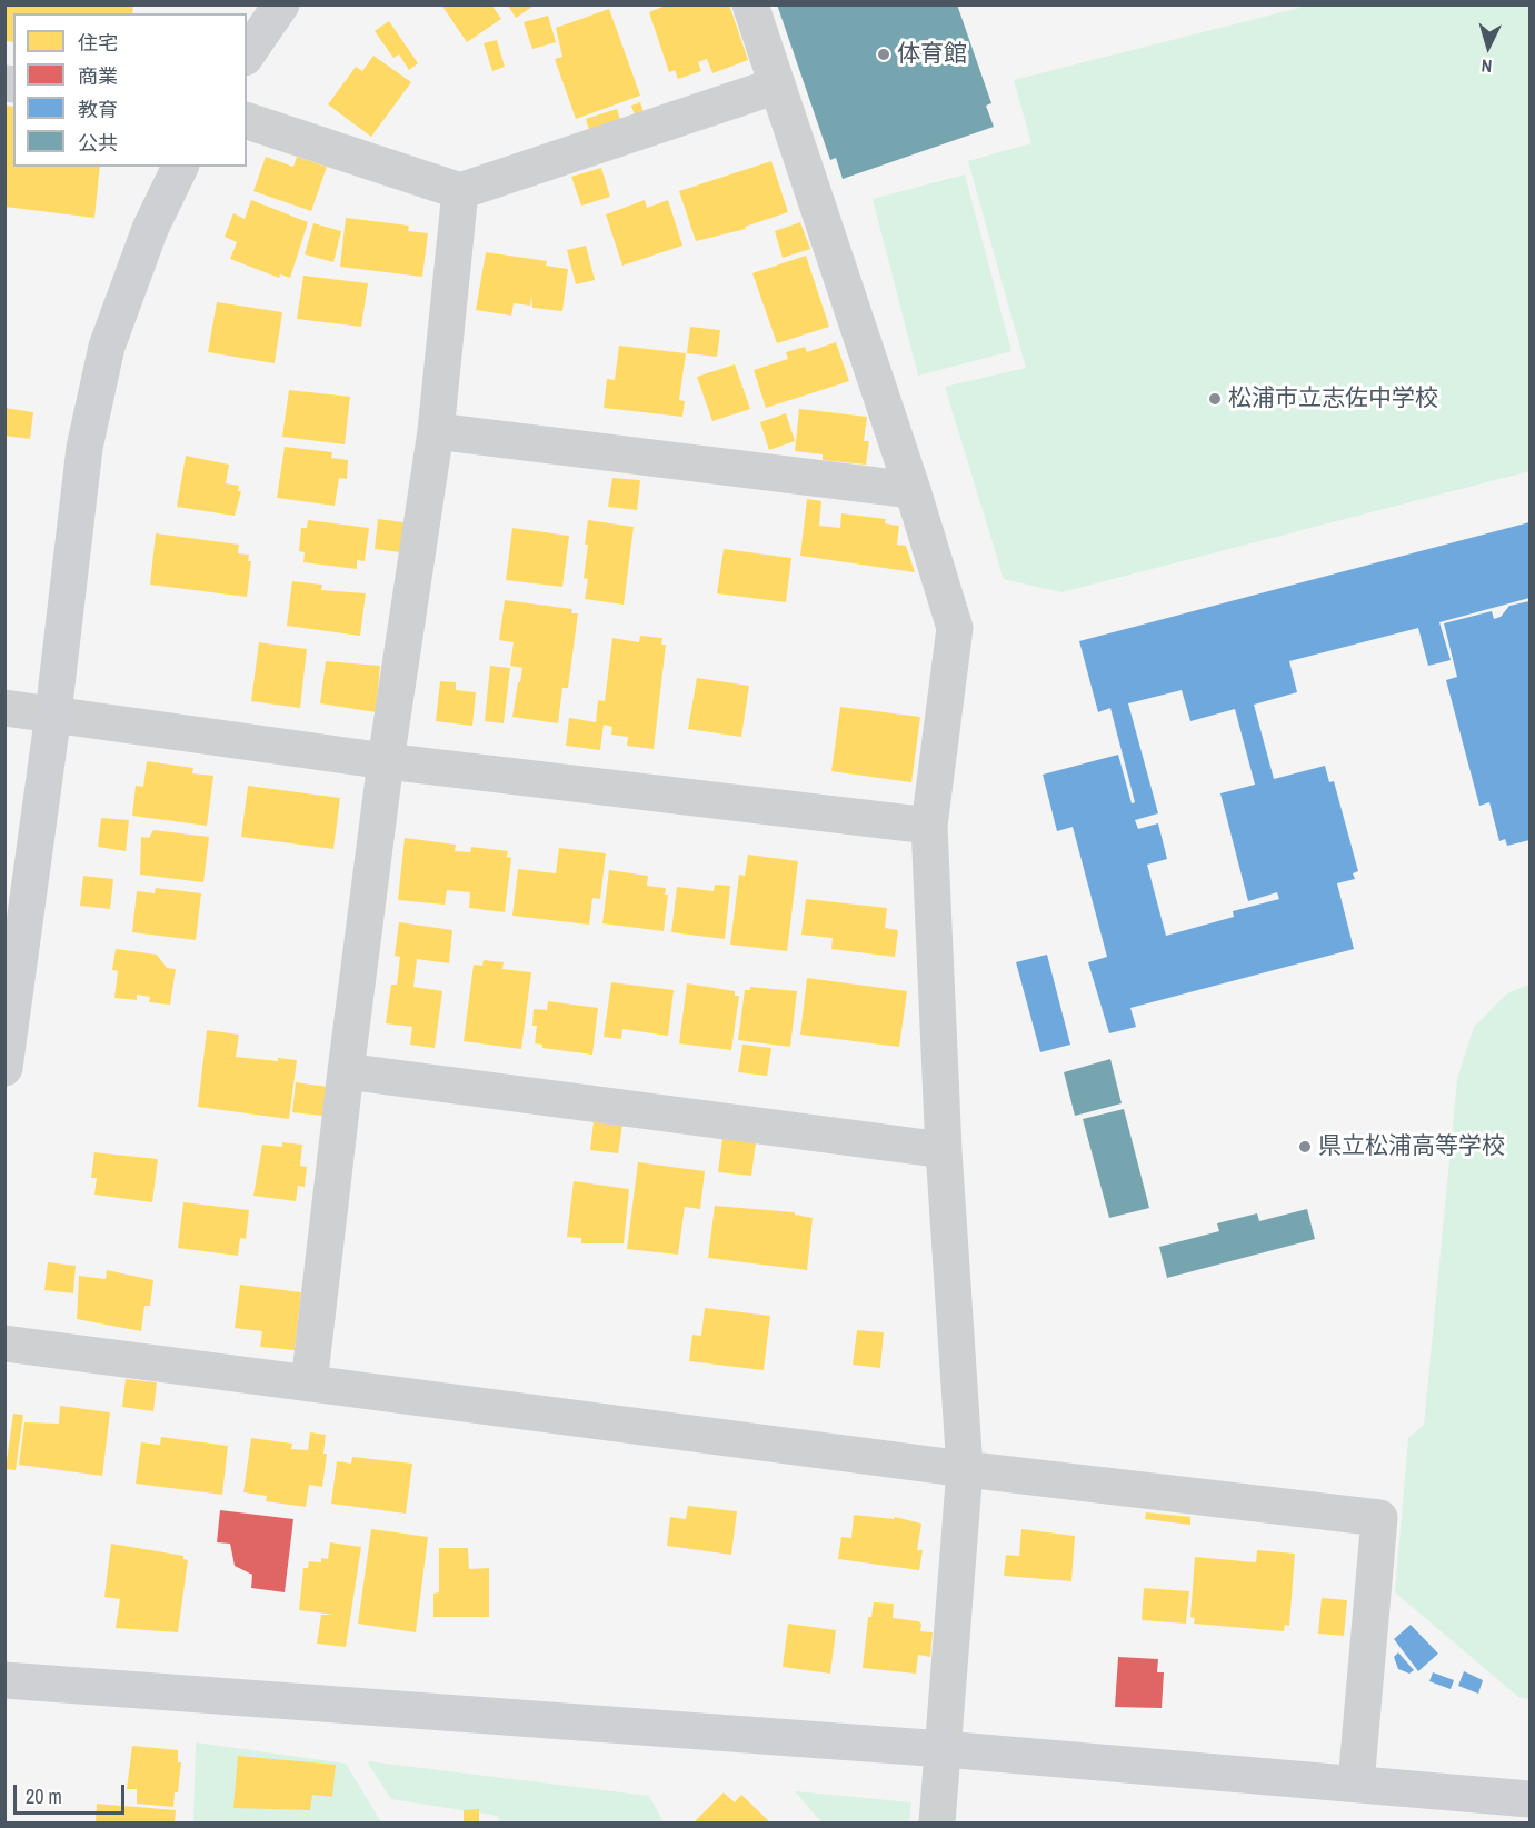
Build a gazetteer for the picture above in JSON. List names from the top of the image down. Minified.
{"places":["体育館","松浦市立志佐中学校","県立松浦高等学校"],"legend":["住宅","商業","教育","公共"],"scale_bar":"20 m","north":"bottom"}
